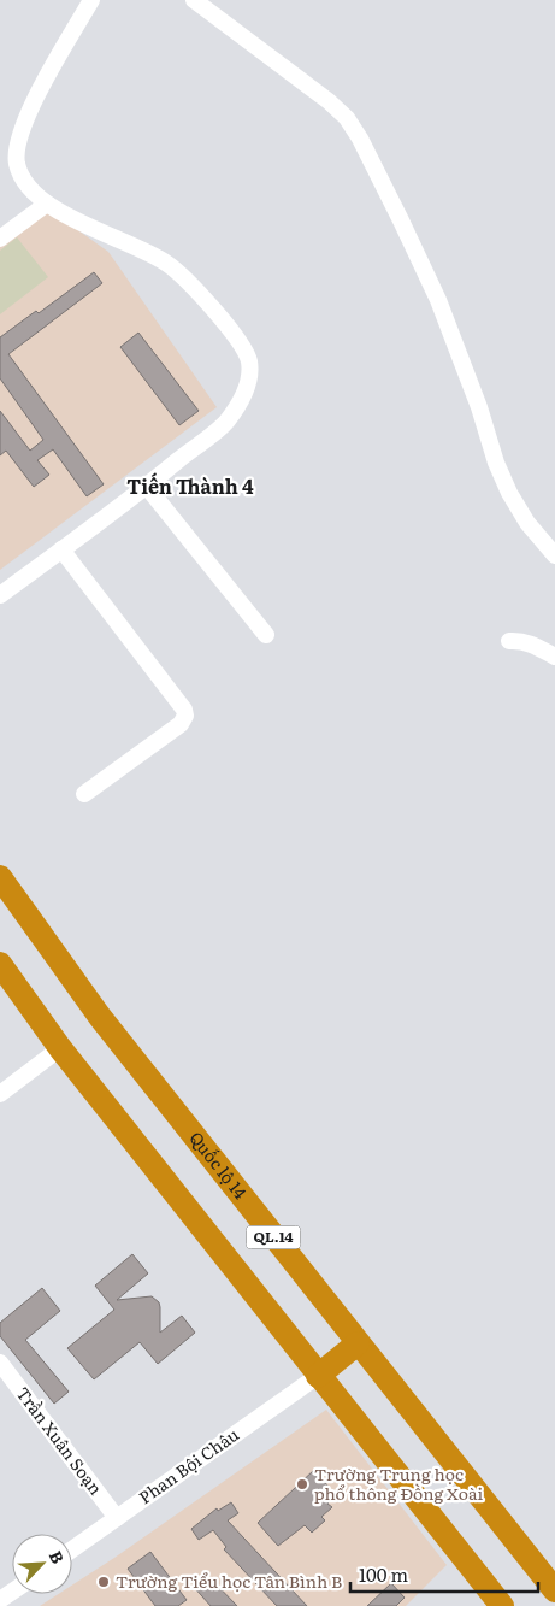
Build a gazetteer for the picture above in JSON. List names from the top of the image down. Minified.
{"streets":{"highway":["Quốc lộ 14","QL.14"],"street":["Trần Xuân Soạn","Phan Bội Châu"]},"crossings":[["QL.14","Phan Bội Châu"],["Trần Xuân Soạn","Phan Bội Châu"]],"districts":["Tiến Thành 4"],"places":["Trường Trung học phổ thông Đồng Xoài","Trường Tiểu học Tân Bình B"],"scale_bar":"100 m","north":"top right"}
